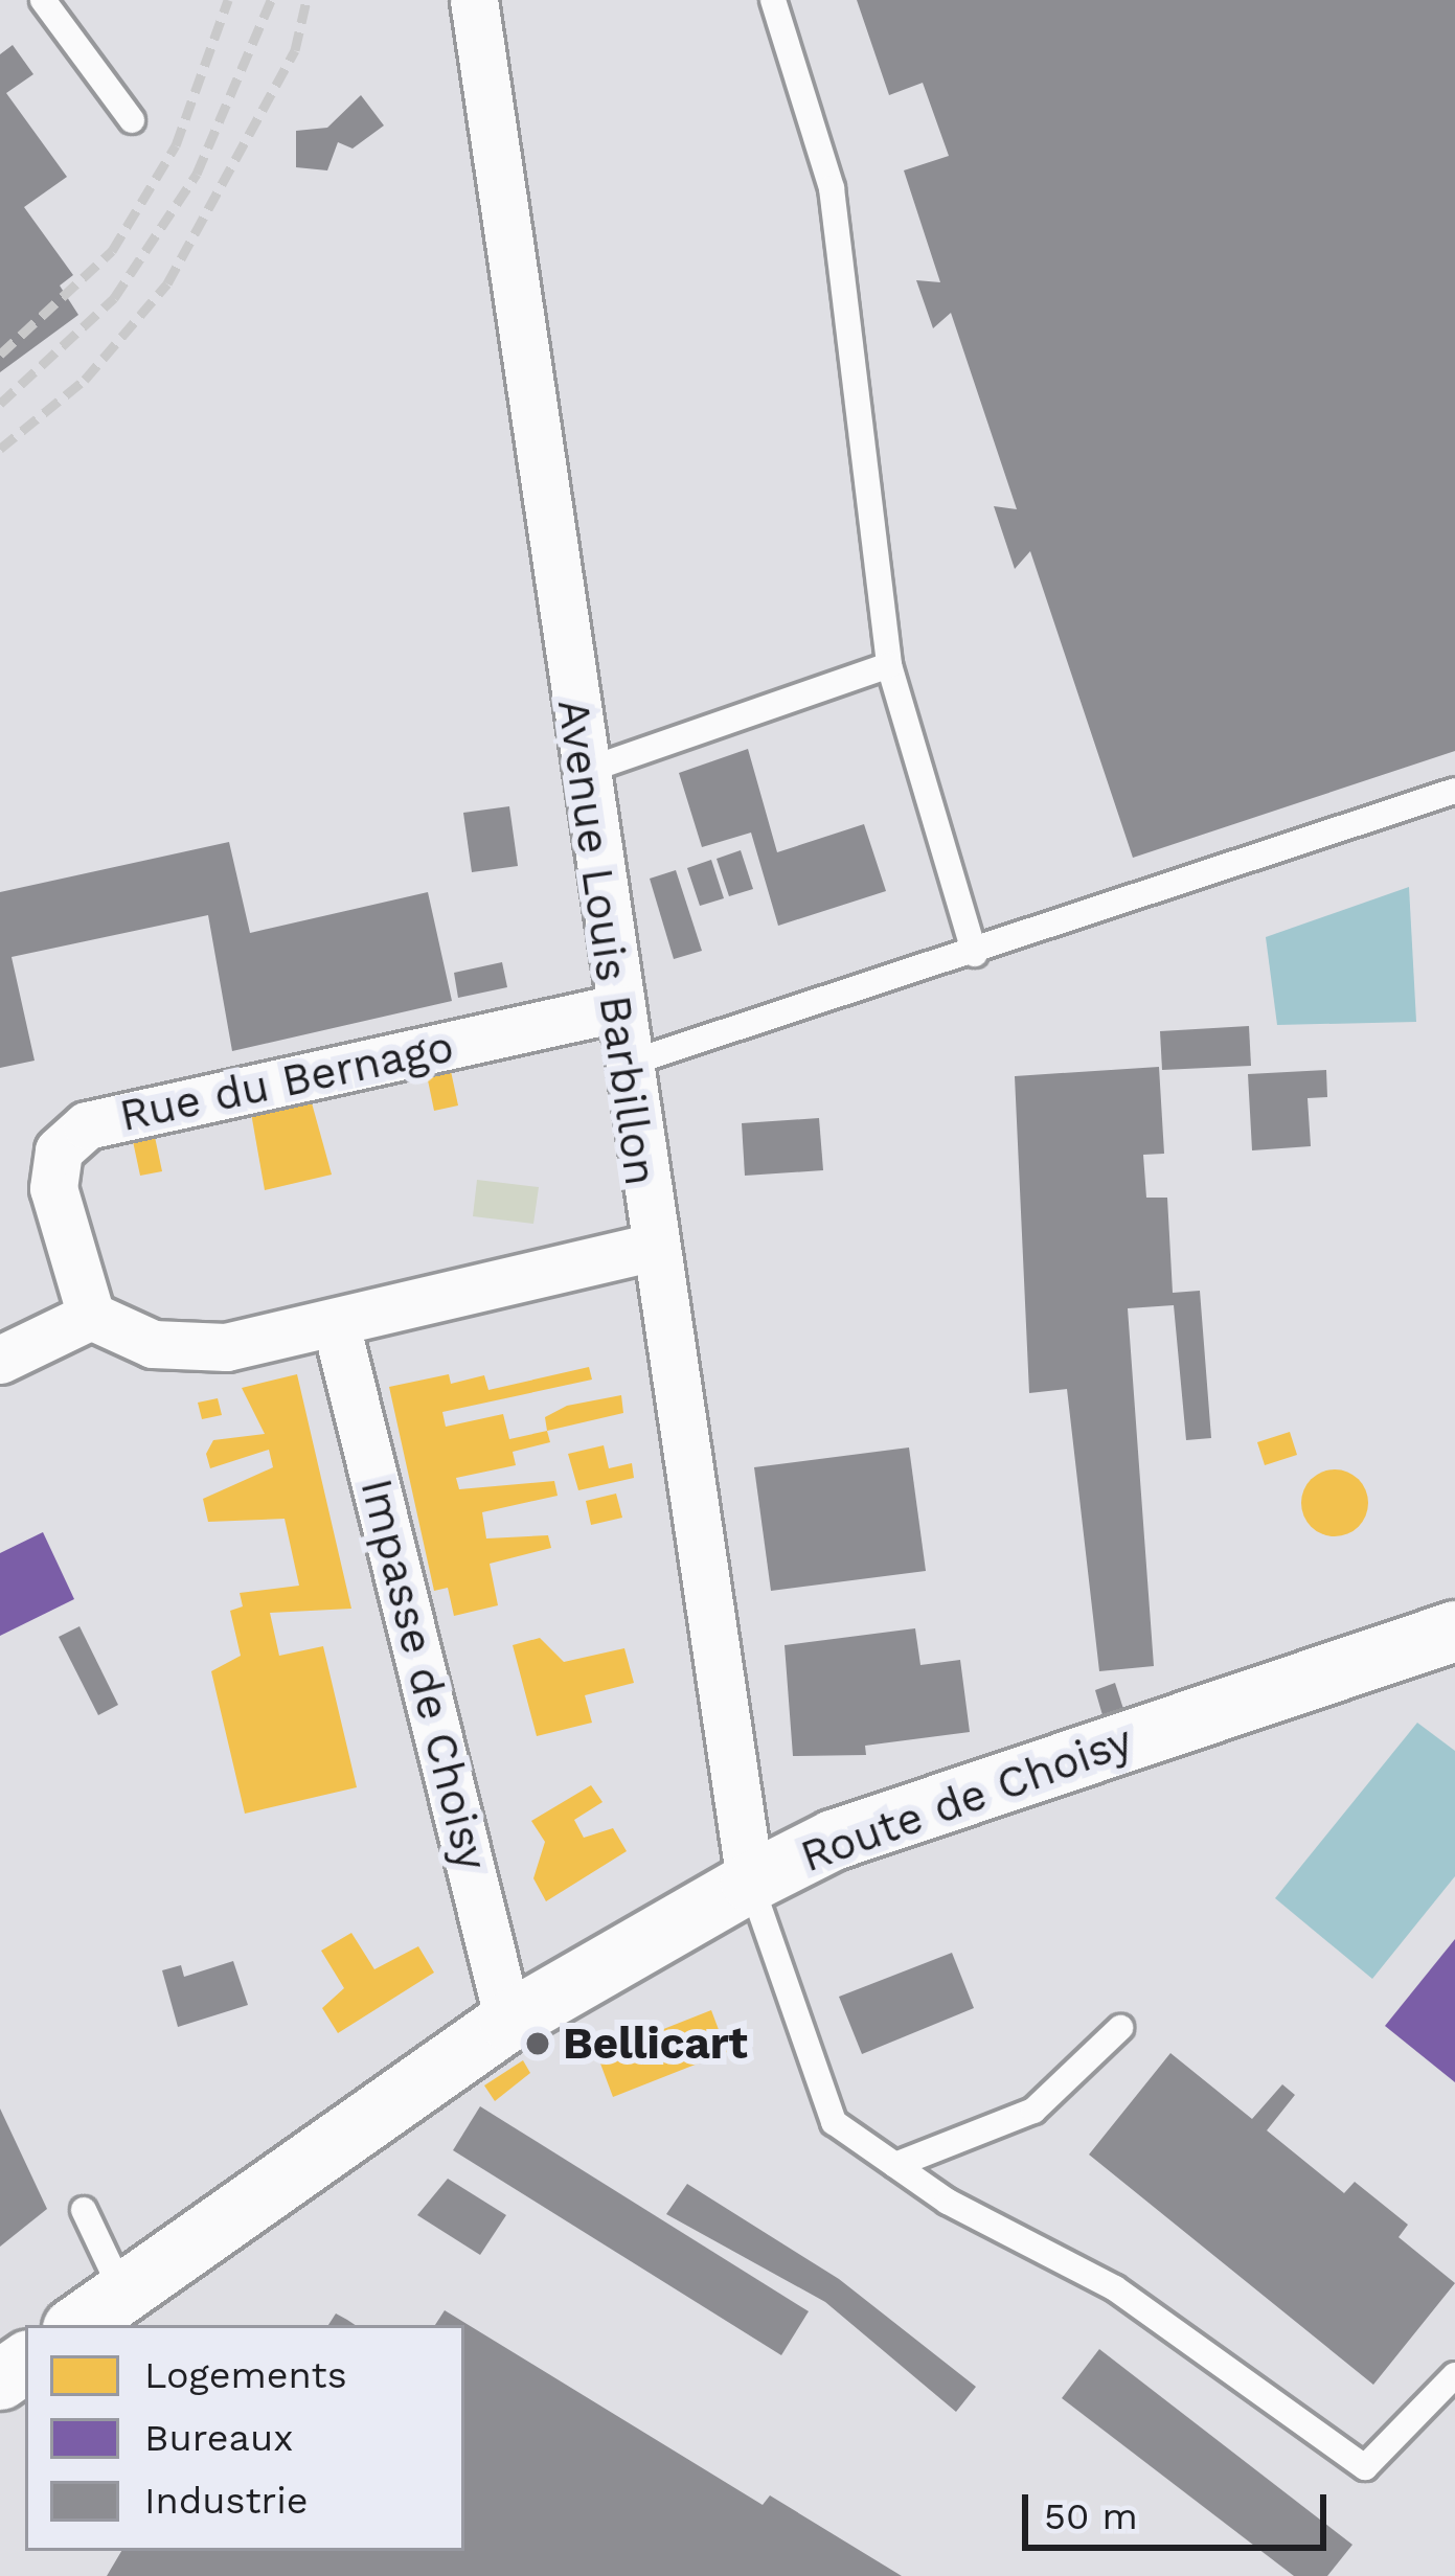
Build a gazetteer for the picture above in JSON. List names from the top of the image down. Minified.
{"streets":{"street":["Avenue Louis Barbillon","Rue du Bernago","Impasse de Choisy","Route de Choisy"]},"crossings":[["Avenue Louis Barbillon","Rue du Bernago"],["Avenue Louis Barbillon","Route de Choisy"],["Impasse de Choisy","Route de Choisy"]],"places":["Bellicart"],"legend":["Logements","Bureaux","Industrie"],"scale_bar":"50 m"}
